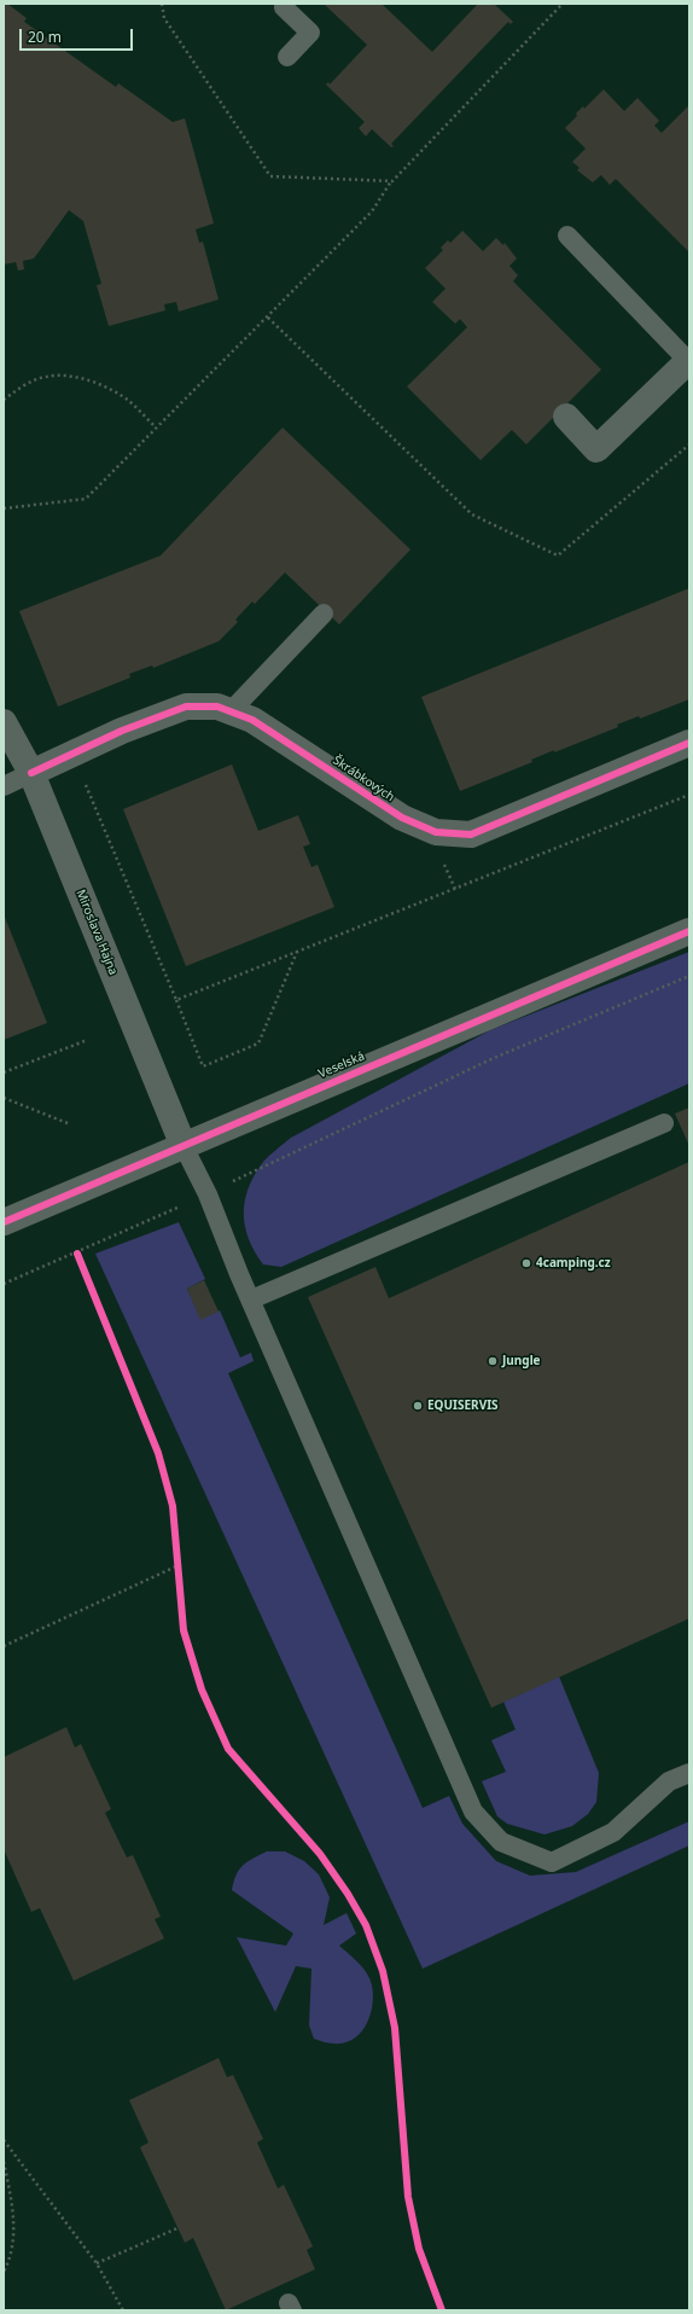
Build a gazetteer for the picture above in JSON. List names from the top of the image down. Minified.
{"streets":{"street":["Škrábkových","Miroslava Hajna","Veselská"]},"crossings":[["Škrábkových","Miroslava Hajna"],["Miroslava Hajna","Veselská"]],"places":["4camping.cz","Jungle","EQUISERVIS"],"scale_bar":"20 m"}
